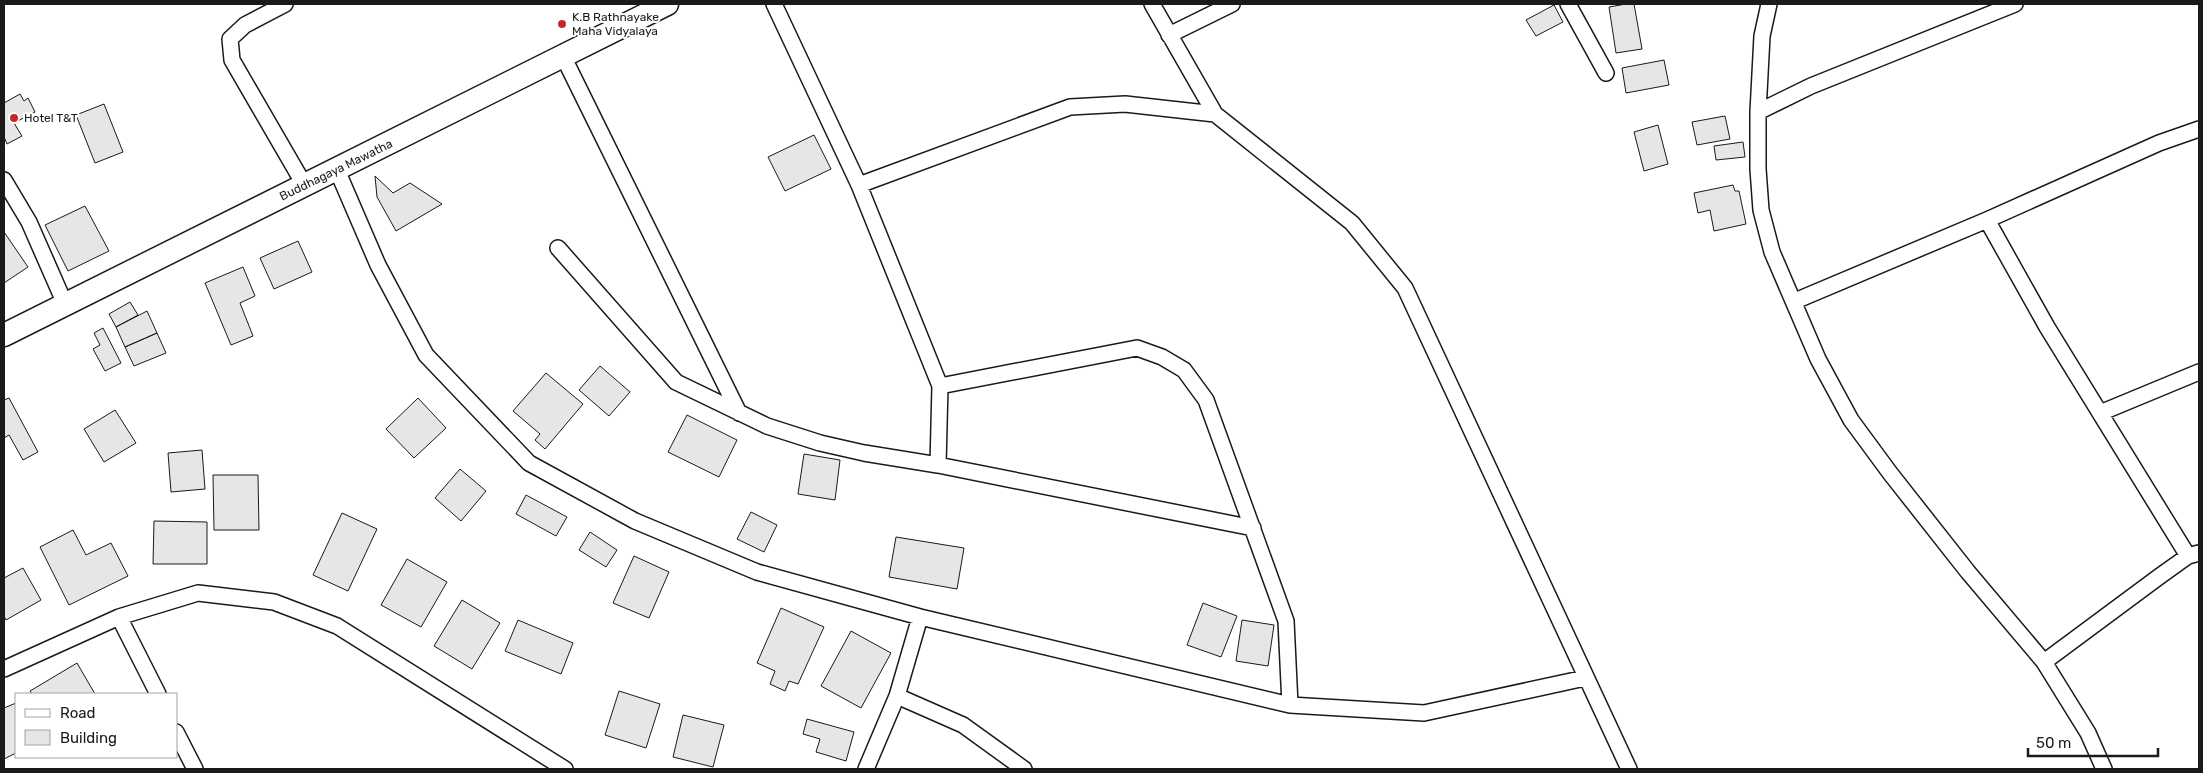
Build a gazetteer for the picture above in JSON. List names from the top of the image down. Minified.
{"streets":{"main road":["Buddhagaya Mawatha"]},"places":["K.B Rathnayake Maha Vidyalaya","Hotel T&T"],"legend":["Road","Building"],"scale_bar":"50 m"}
